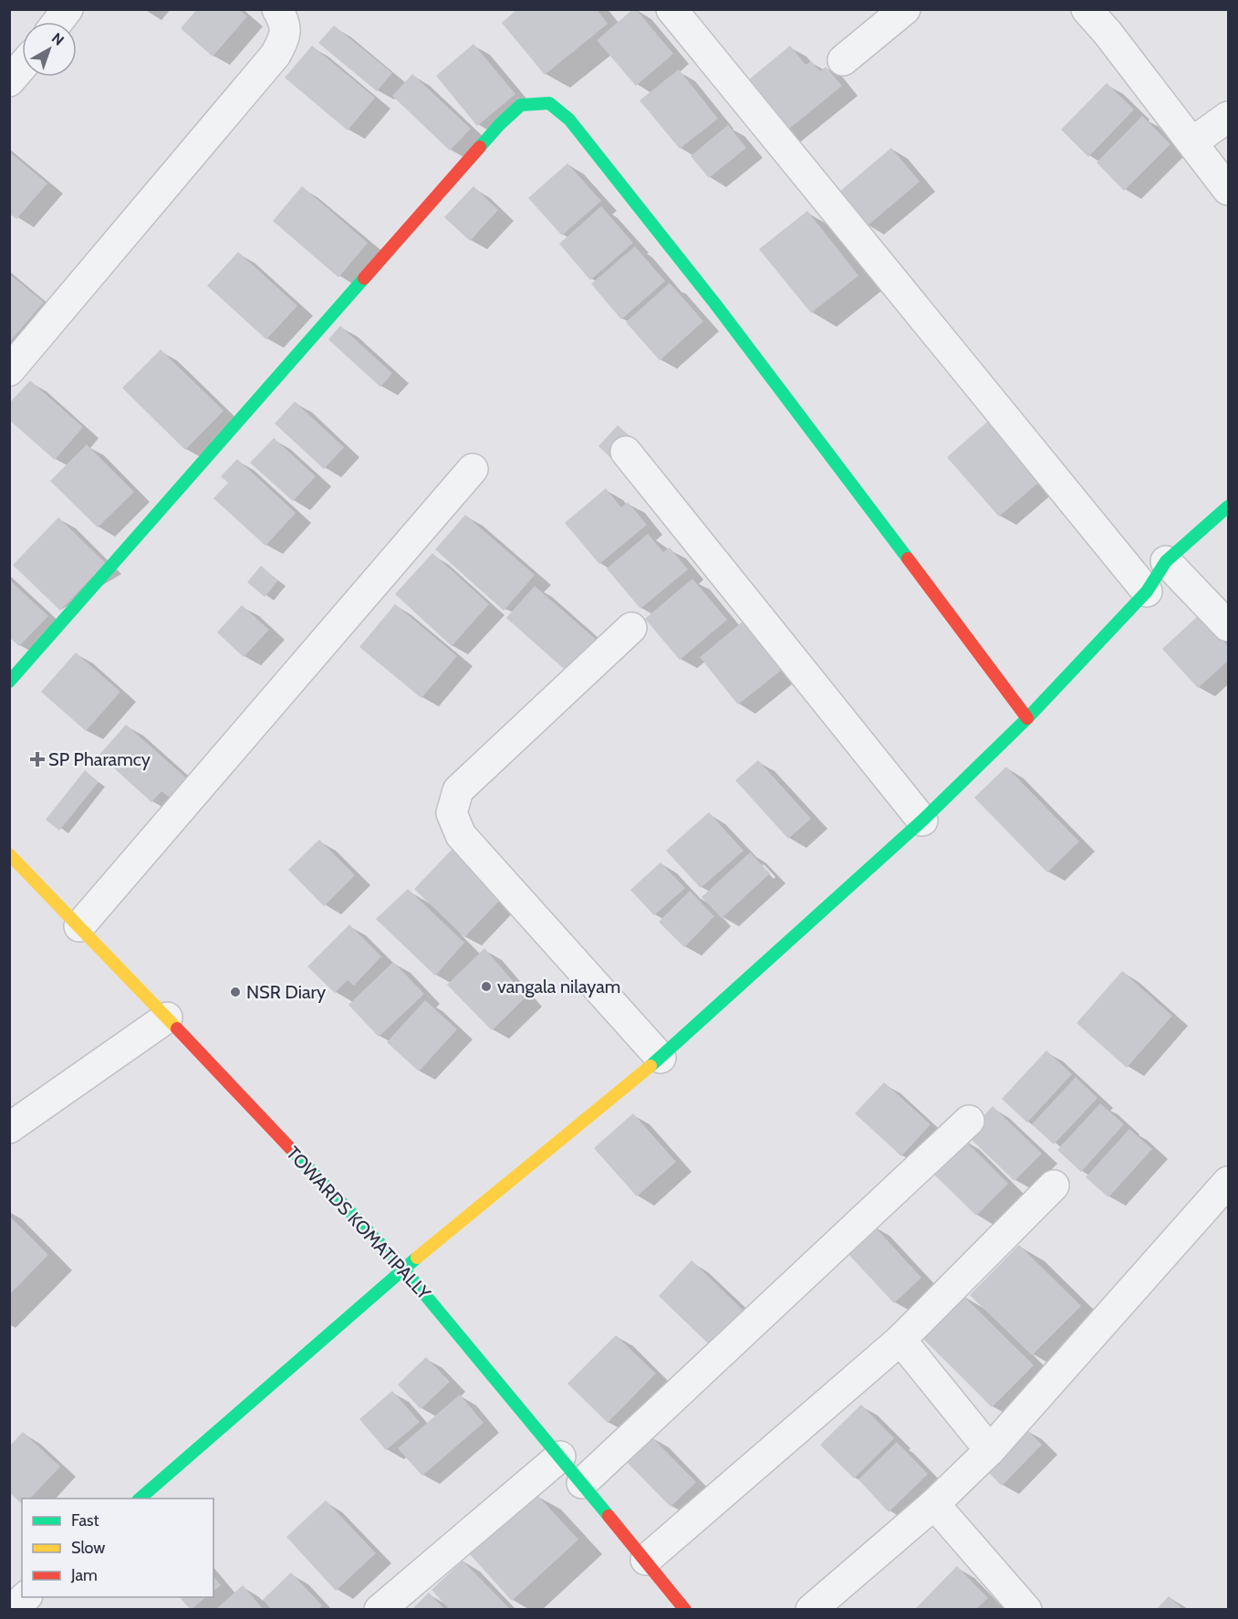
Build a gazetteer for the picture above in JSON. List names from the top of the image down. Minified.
{"streets":{"street":["TOWARDS KOMATIPALLY"]},"places":{"health":["SP Pharamcy"],"other":["vangala nilayam","NSR Diary"]},"legend":["Fast","Slow","Jam"],"north":"top right"}
